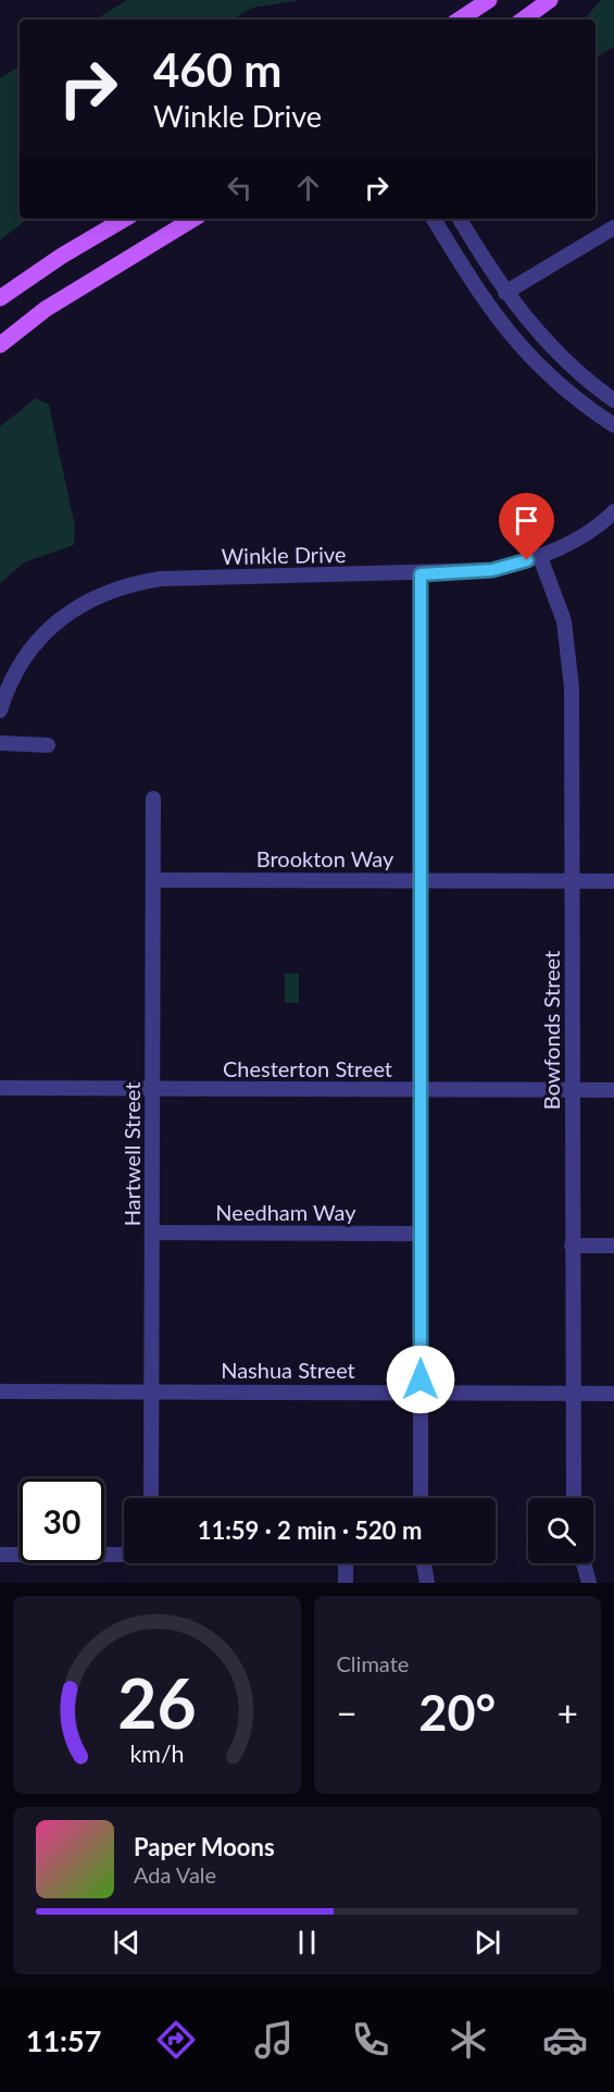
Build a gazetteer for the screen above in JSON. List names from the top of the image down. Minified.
{"streets":{"street":["Winkle Drive","Brookton Way","Bowfonds Street","Chesterton Street","Hartwell Street","Needham Way","Nashua Street"]},"crossings":[["Winkle Drive","Bowfonds Street"],["Brookton Way","Bowfonds Street"],["Brookton Way","Hartwell Street"],["Bowfonds Street","Chesterton Street"],["Bowfonds Street","Nashua Street"],["Chesterton Street","Hartwell Street"],["Hartwell Street","Needham Way"],["Hartwell Street","Nashua Street"]],"page":{"turn":["460 m","Winkle Drive"],"limit":"30","trip":"11:59 · 2 min · 520 m","tile":"Climate","heat":["−","20°","+"],"song":["Paper Moons","Ada Vale"],"tabs":"11:57","gauge":["26","km/h"]}}
